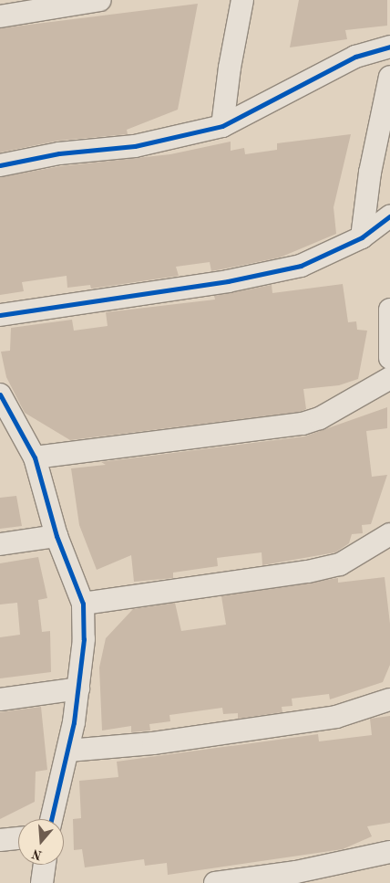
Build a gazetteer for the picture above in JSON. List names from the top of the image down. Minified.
{"north":"bottom"}
